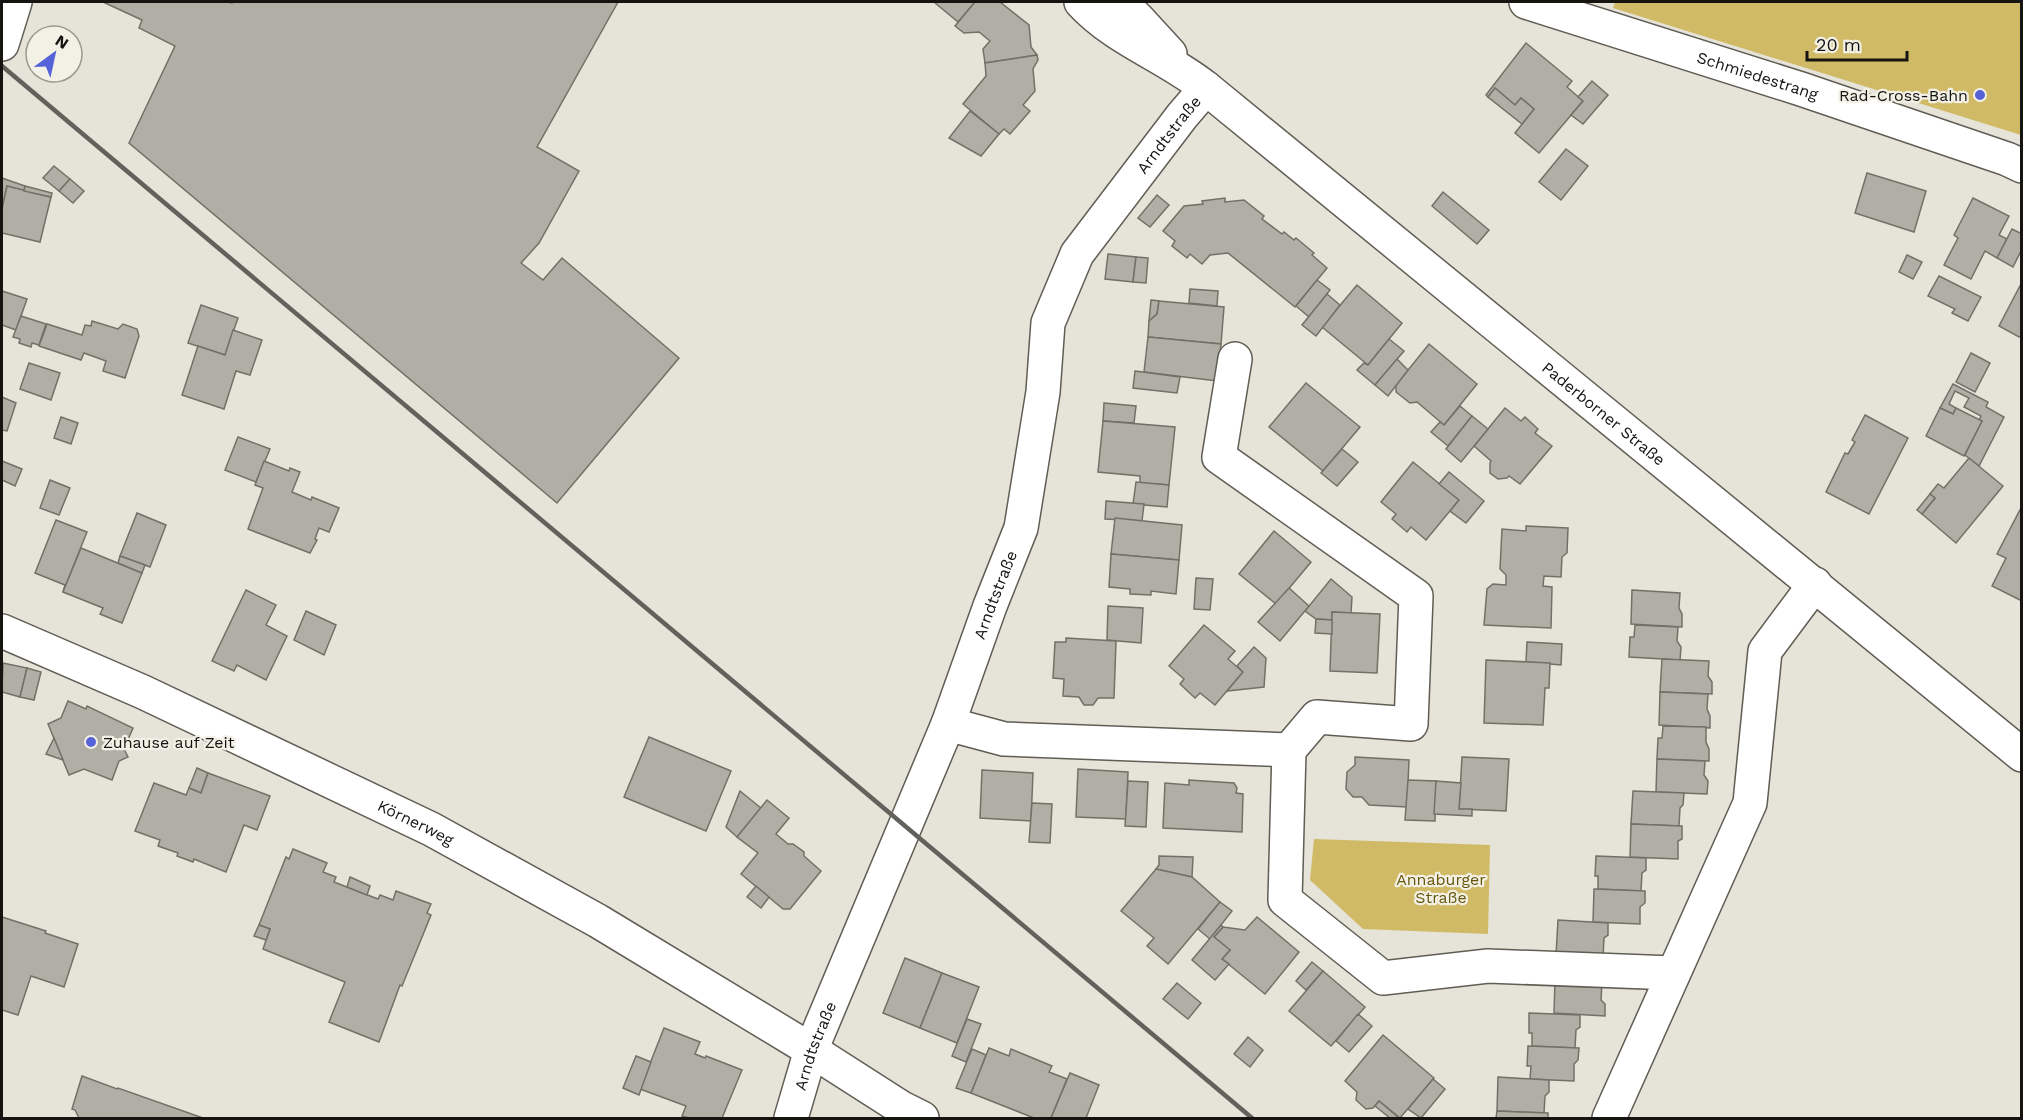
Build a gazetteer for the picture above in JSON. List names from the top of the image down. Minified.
{"streets":{"street":["Schmiedestrang","Arndtstraße","Paderborner Straße","Körnerweg"]},"crossings":[["Arndtstraße","Paderborner Straße"],["Arndtstraße","Körnerweg"]],"parks":["Annaburger Straße"],"places":["Rad-Cross-Bahn","Zuhause auf Zeit"],"scale_bar":"20 m","north":"top right"}
